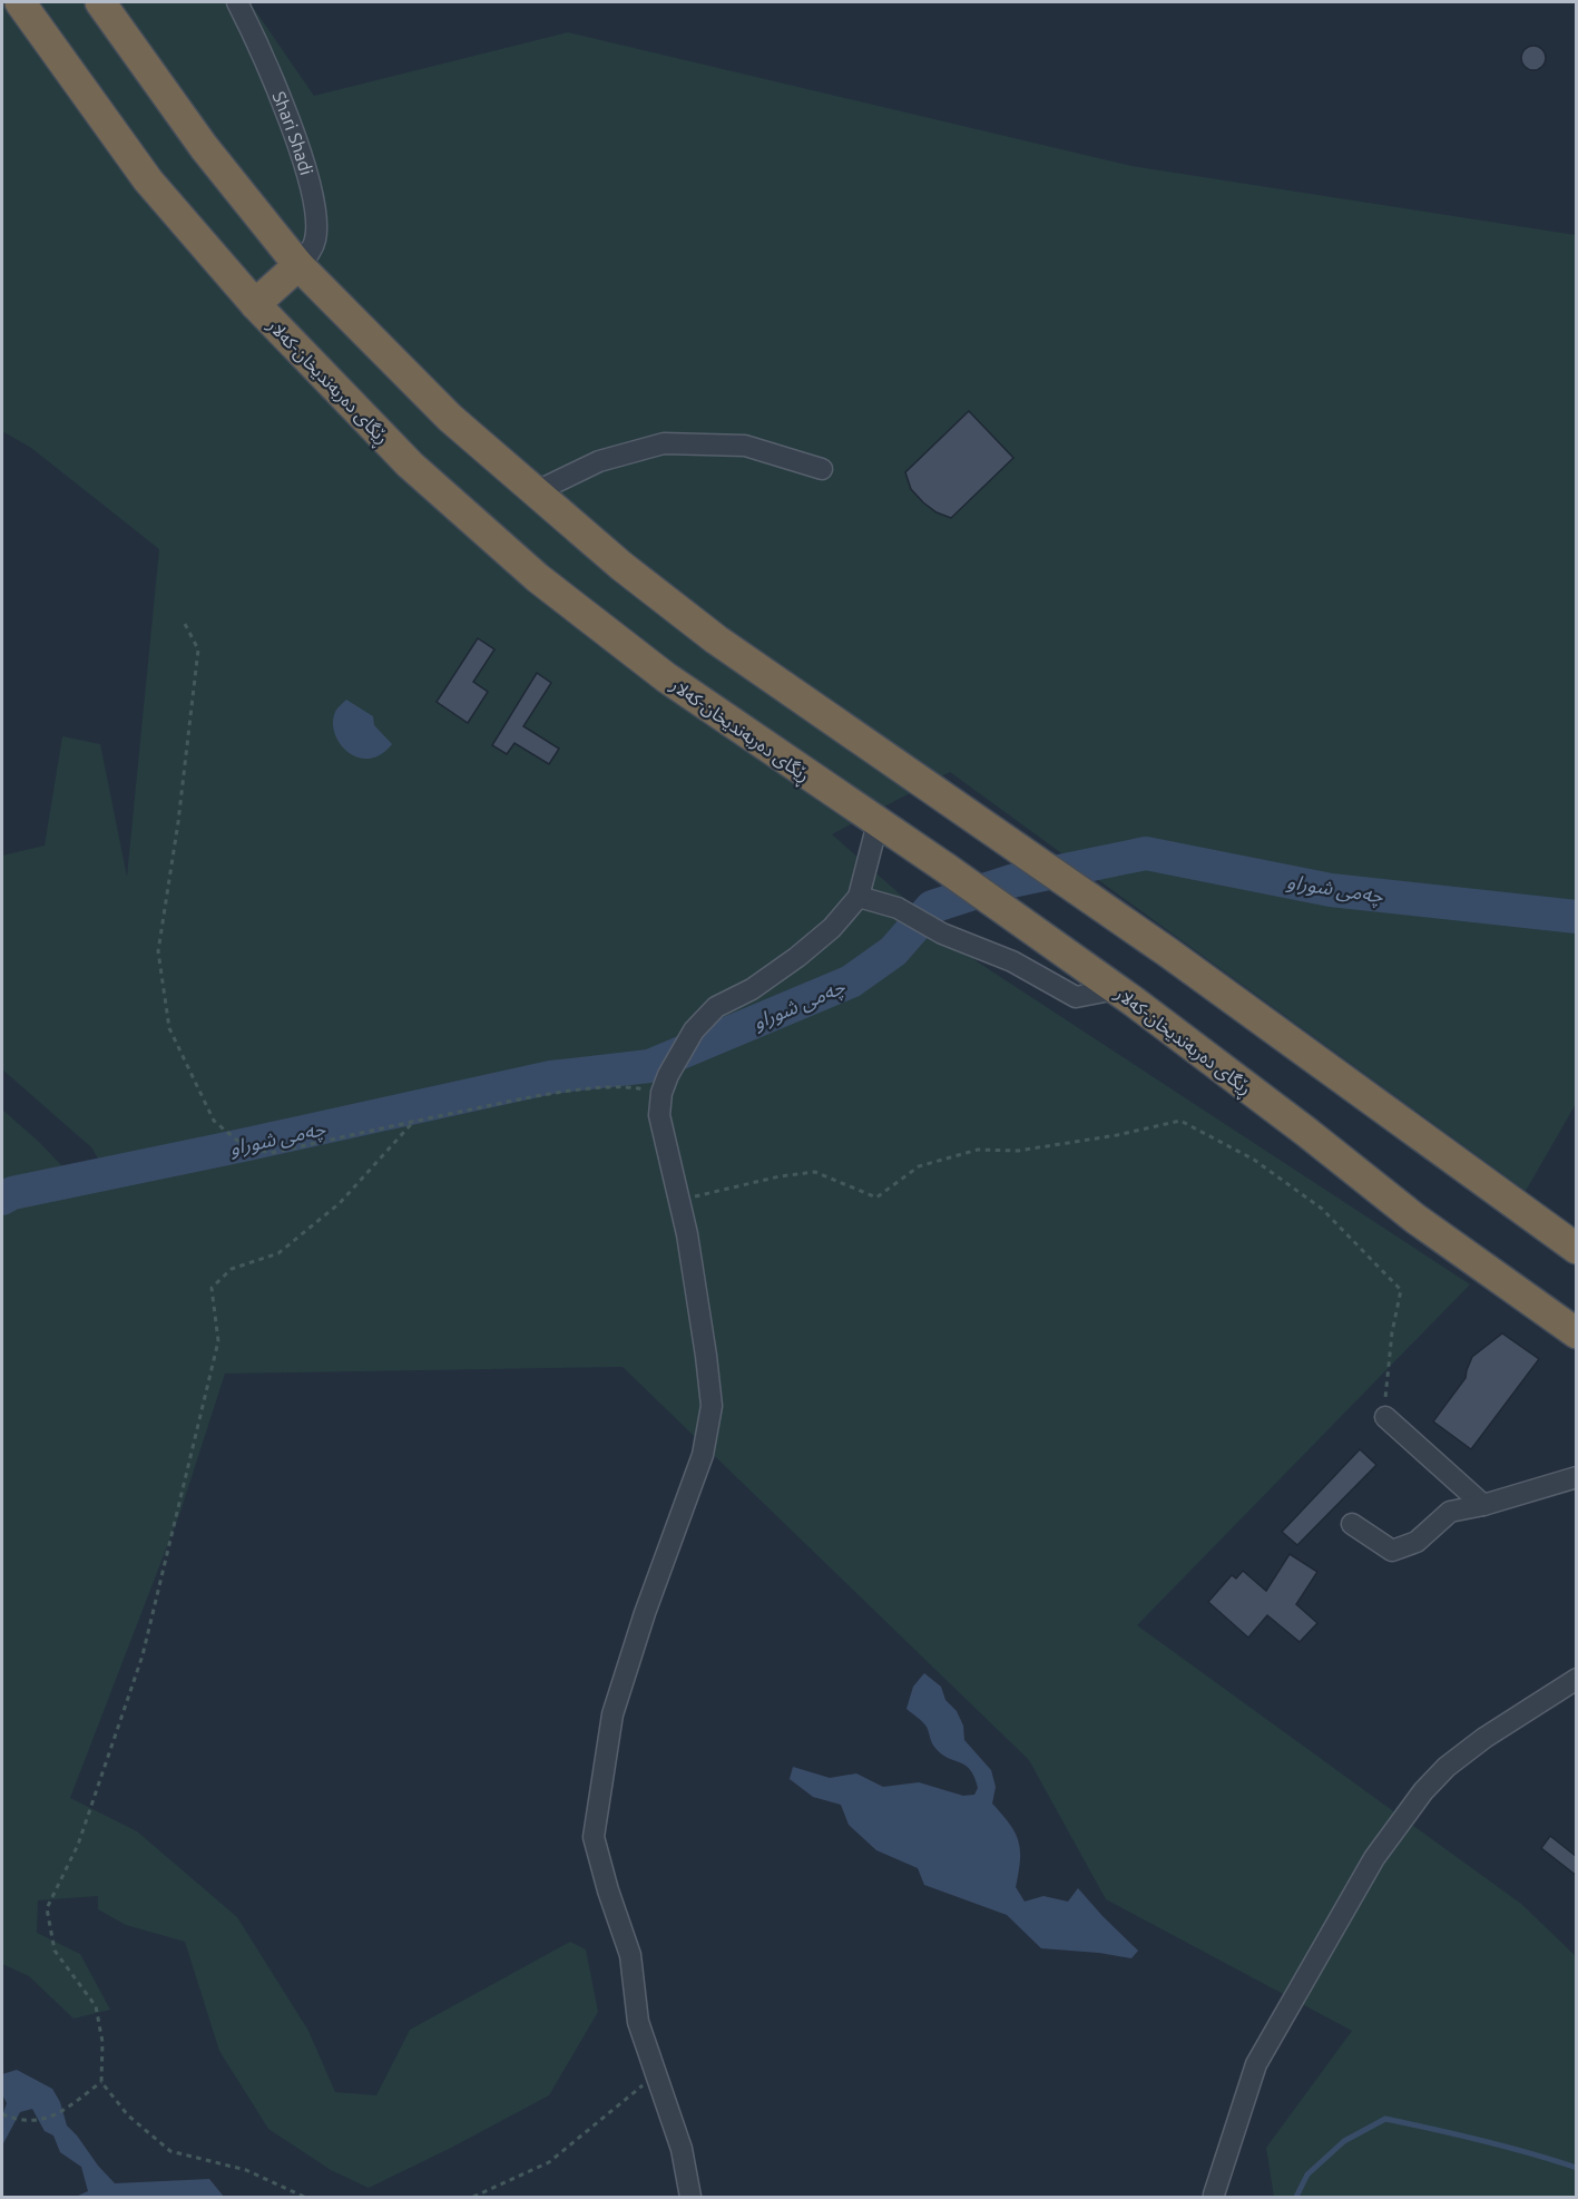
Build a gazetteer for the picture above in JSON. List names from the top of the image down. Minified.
{"streets":{"highway":["ڕێگای دەربەندیخان-کەلار"],"street":["Shari Shadi"]},"water":["چەمی شوراو"]}
